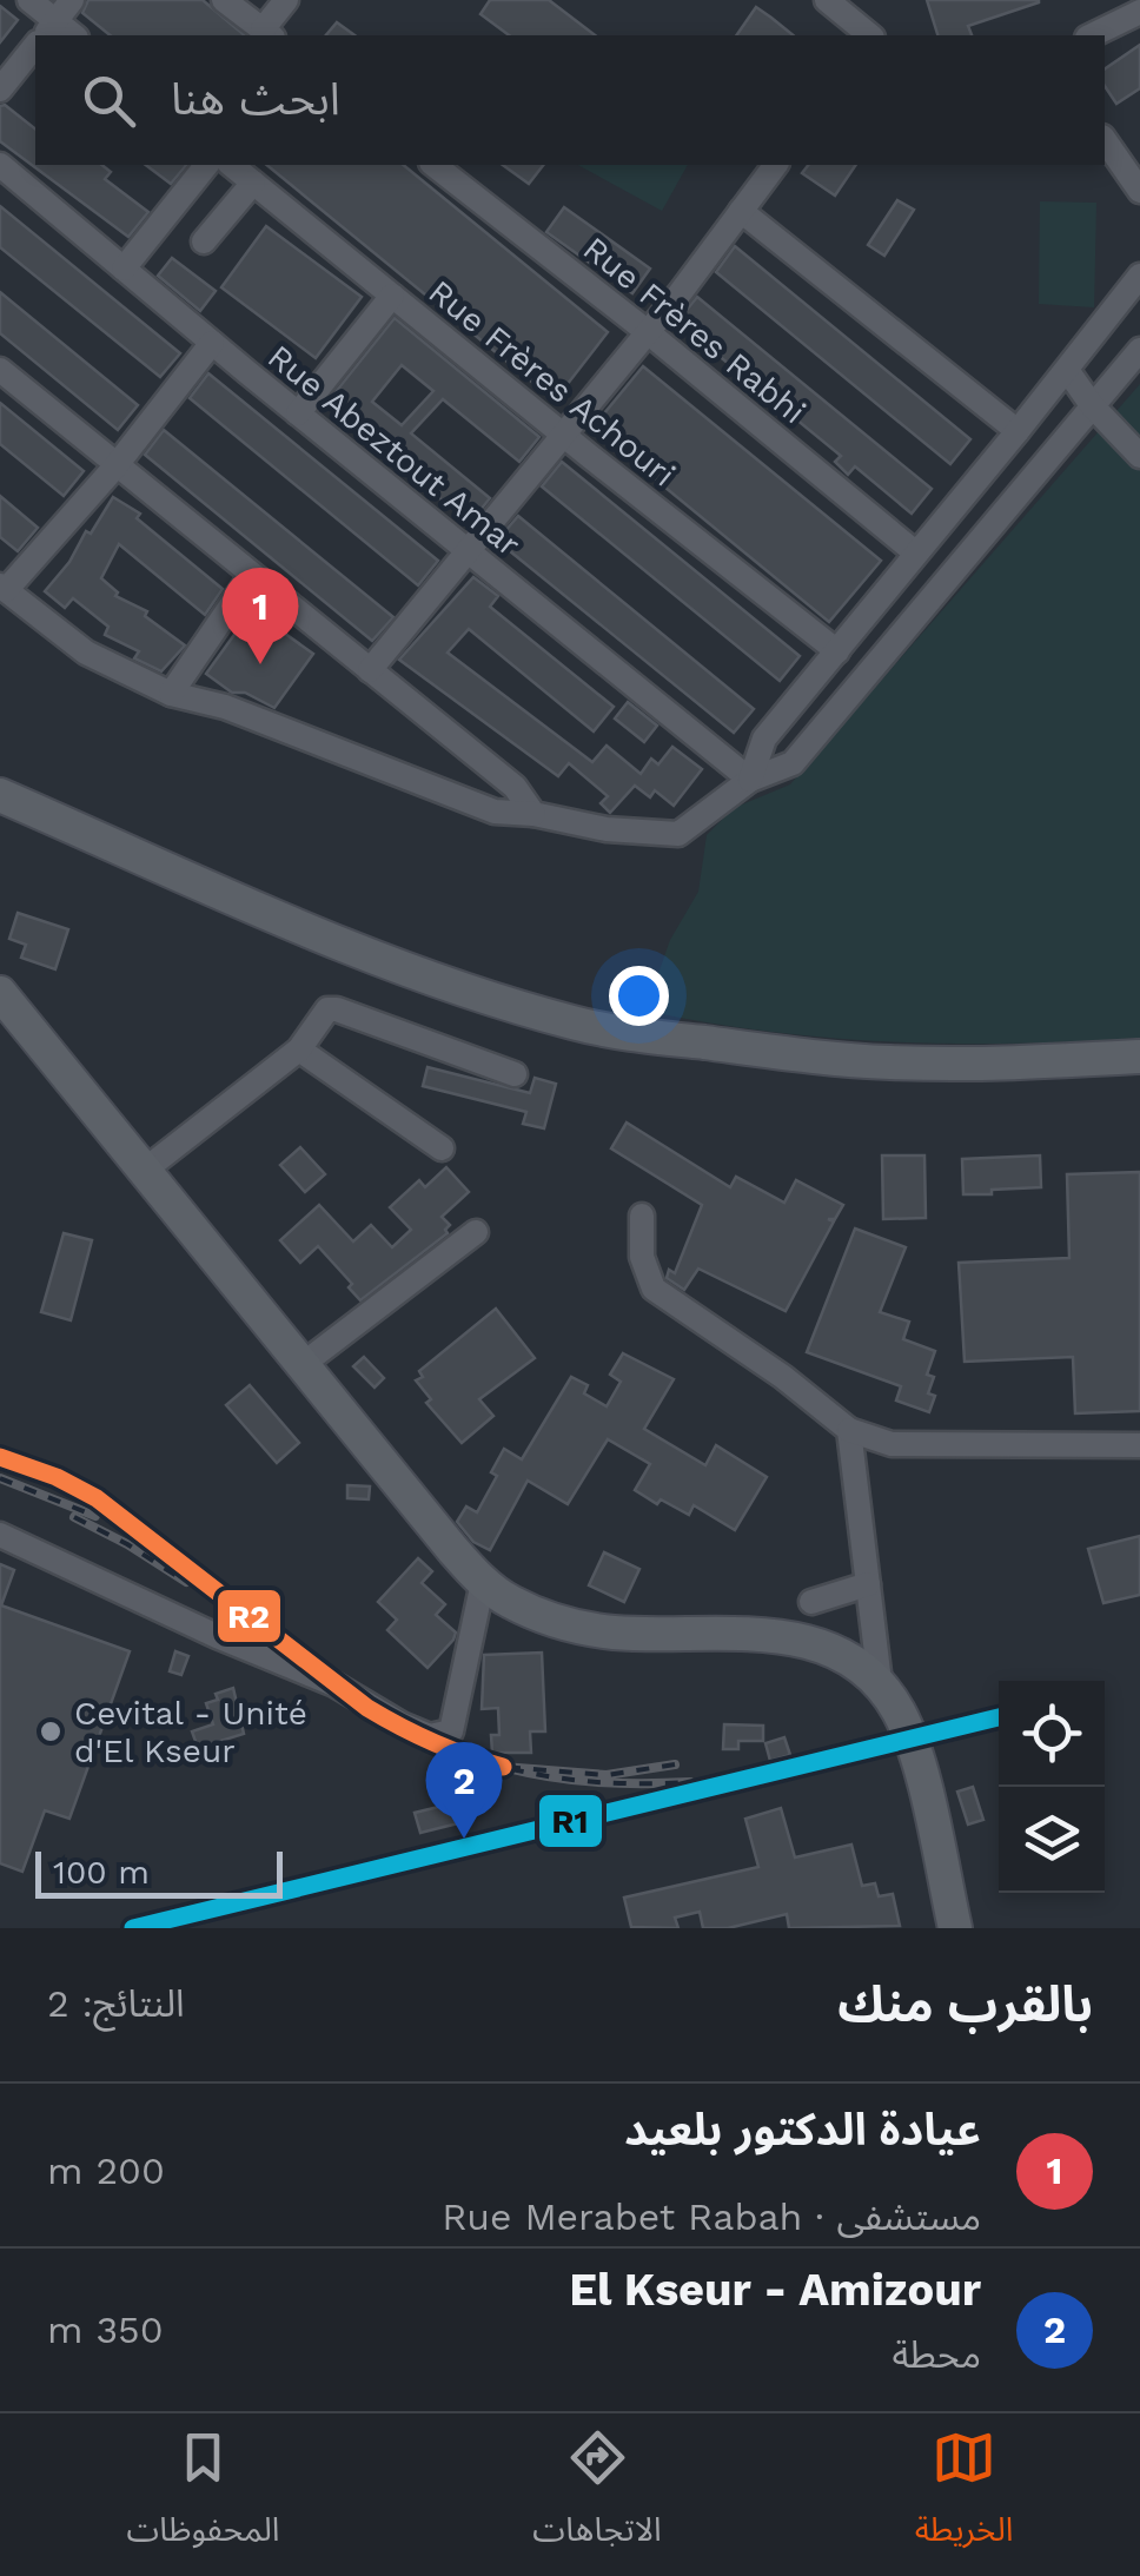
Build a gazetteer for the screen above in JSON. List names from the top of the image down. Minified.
{"streets":{"street":["Rue Frères Rabhi","Rue Frères Achouri","Rue Abeztout Amar"]},"places":["Cevital - Unité d'El Kseur"],"lines":["transit line R2","transit line R1"],"scale_bar":"100 m","page":{"search":"ابحث هنا","pins":["1","2"],"scale":"100 m","heading":["بالقرب منك","النتائج: 2"],"list":[{"mark":"1","name":"عيادة الدكتور بلعيد","note":"مستشفى · Rue Merabet Rabah","value":"200 m"},{"mark":"2","name":"El Kseur - Amizour","note":"محطة","value":"350 m"}],"nav":["الخريطة","الاتجاهات","المحفوظات"]}}
